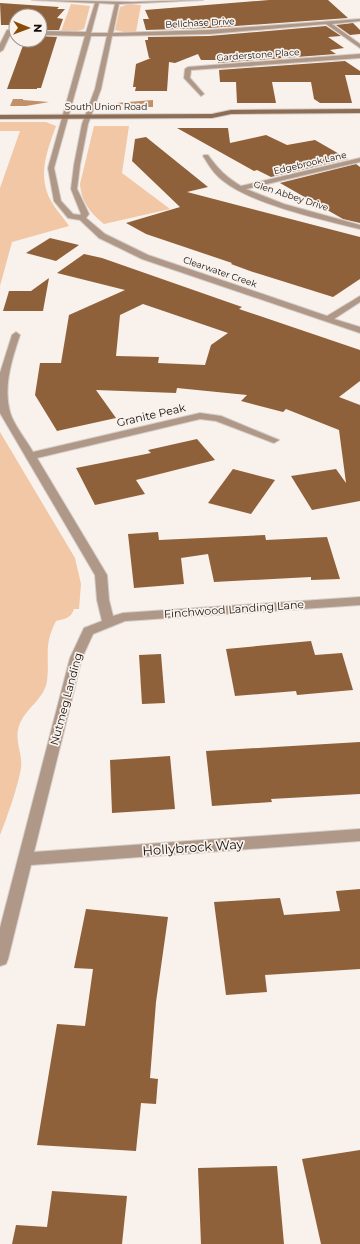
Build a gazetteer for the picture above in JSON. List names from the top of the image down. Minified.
{"streets":{"street":["Bellchase Drive","Garderstone Place","South Union Road","Edgebrook Lane","Glen Abbey Drive","Clearwater Creek","Granite Peak","Finchwood Landing Lane","Nutmeg Landing","Hollybrock Way"]},"crossings":[["Bellchase Drive","Clearwater Creek"],["South Union Road","Clearwater Creek"],["Edgebrook Lane","Glen Abbey Drive"],["Finchwood Landing Lane","Nutmeg Landing"],["Nutmeg Landing","Hollybrock Way"]],"north":"right"}
